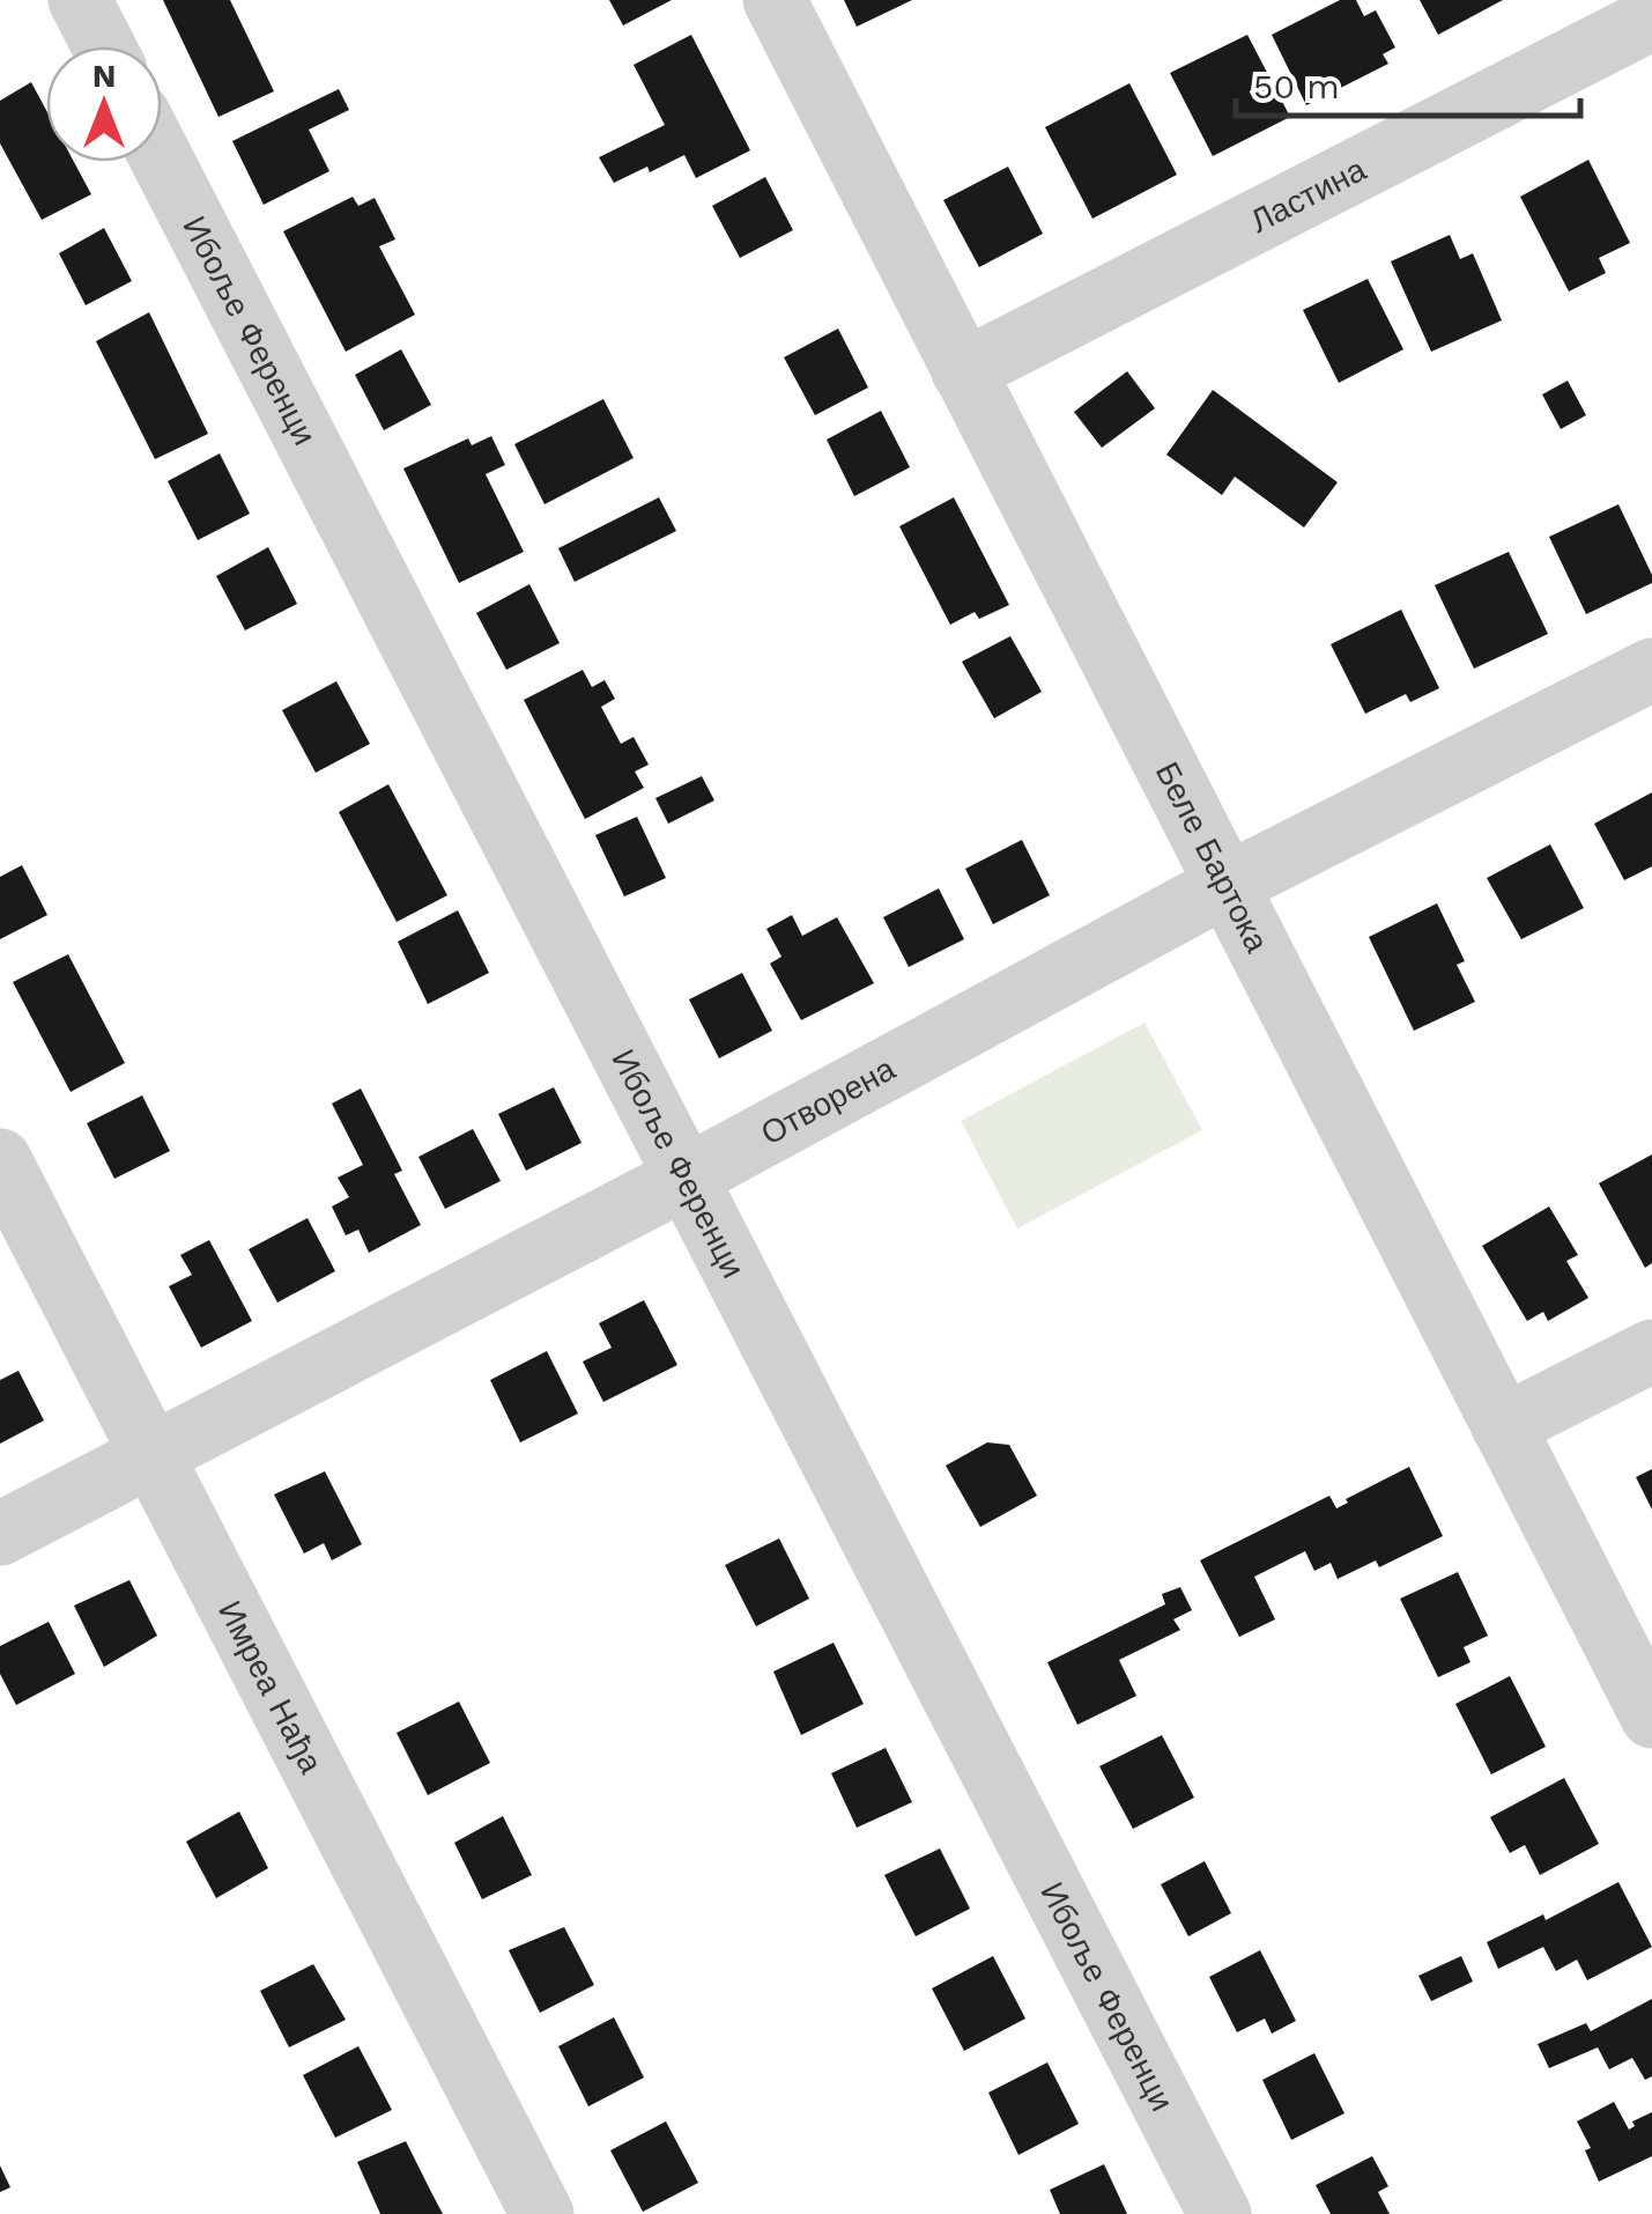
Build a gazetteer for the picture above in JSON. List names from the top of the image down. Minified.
{"streets":{"street":["Ластина","Ибоље Ференци","Беле Бартока","Отворена","Имреа Нађа"]},"crossings":[["Ластина","Беле Бартока"],["Ибоље Ференци","Отворена"],["Беле Бартока","Отворена"],["Отворена","Имреа Нађа"]],"scale_bar":"50 m","north":"top"}
